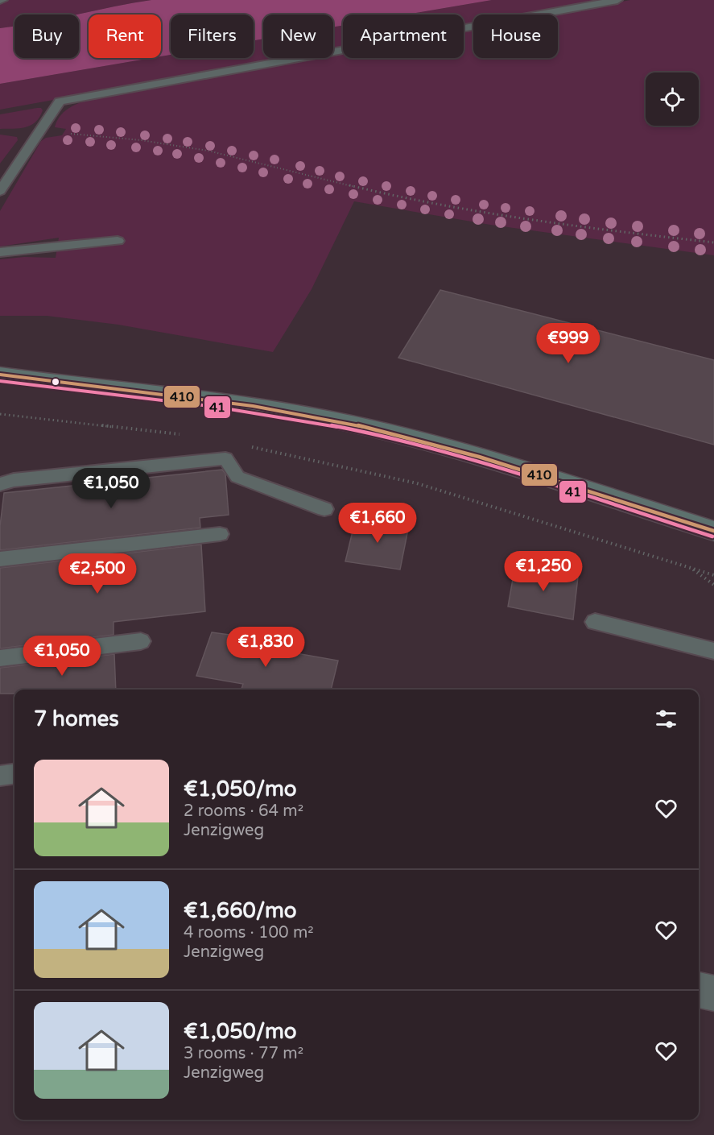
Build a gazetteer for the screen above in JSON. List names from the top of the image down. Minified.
{"lines":["transit line 410","transit line 41"],"page":{"chip":["Buy","Rent","Filters","New","Apartment","House"],"price":["€999","€1,050","€1,660","€1,250","€2,500","€1,830","€1,050"],"heading":"7 homes","list":[{"name":"€1,050/mo","note":"2 rooms · 64 m² · Jenzigweg"},{"name":"€1,660/mo","note":"4 rooms · 100 m² · Jenzigweg"},{"name":"€1,050/mo","note":"3 rooms · 77 m² · Jenzigweg"}]}}
